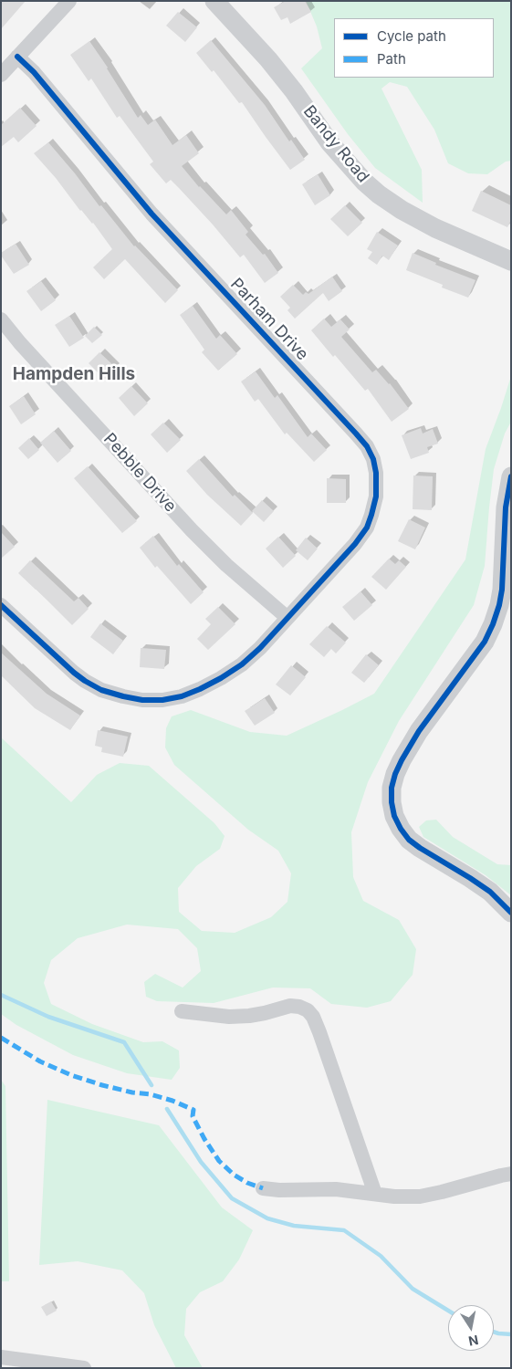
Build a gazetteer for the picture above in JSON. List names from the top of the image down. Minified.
{"streets":{"street":["Bandy Road","Parham Drive","Pebble Drive"]},"crossings":[["Parham Drive","Pebble Drive"]],"districts":["Hampden Hills"],"legend":["Cycle path","Path"],"north":"bottom"}
